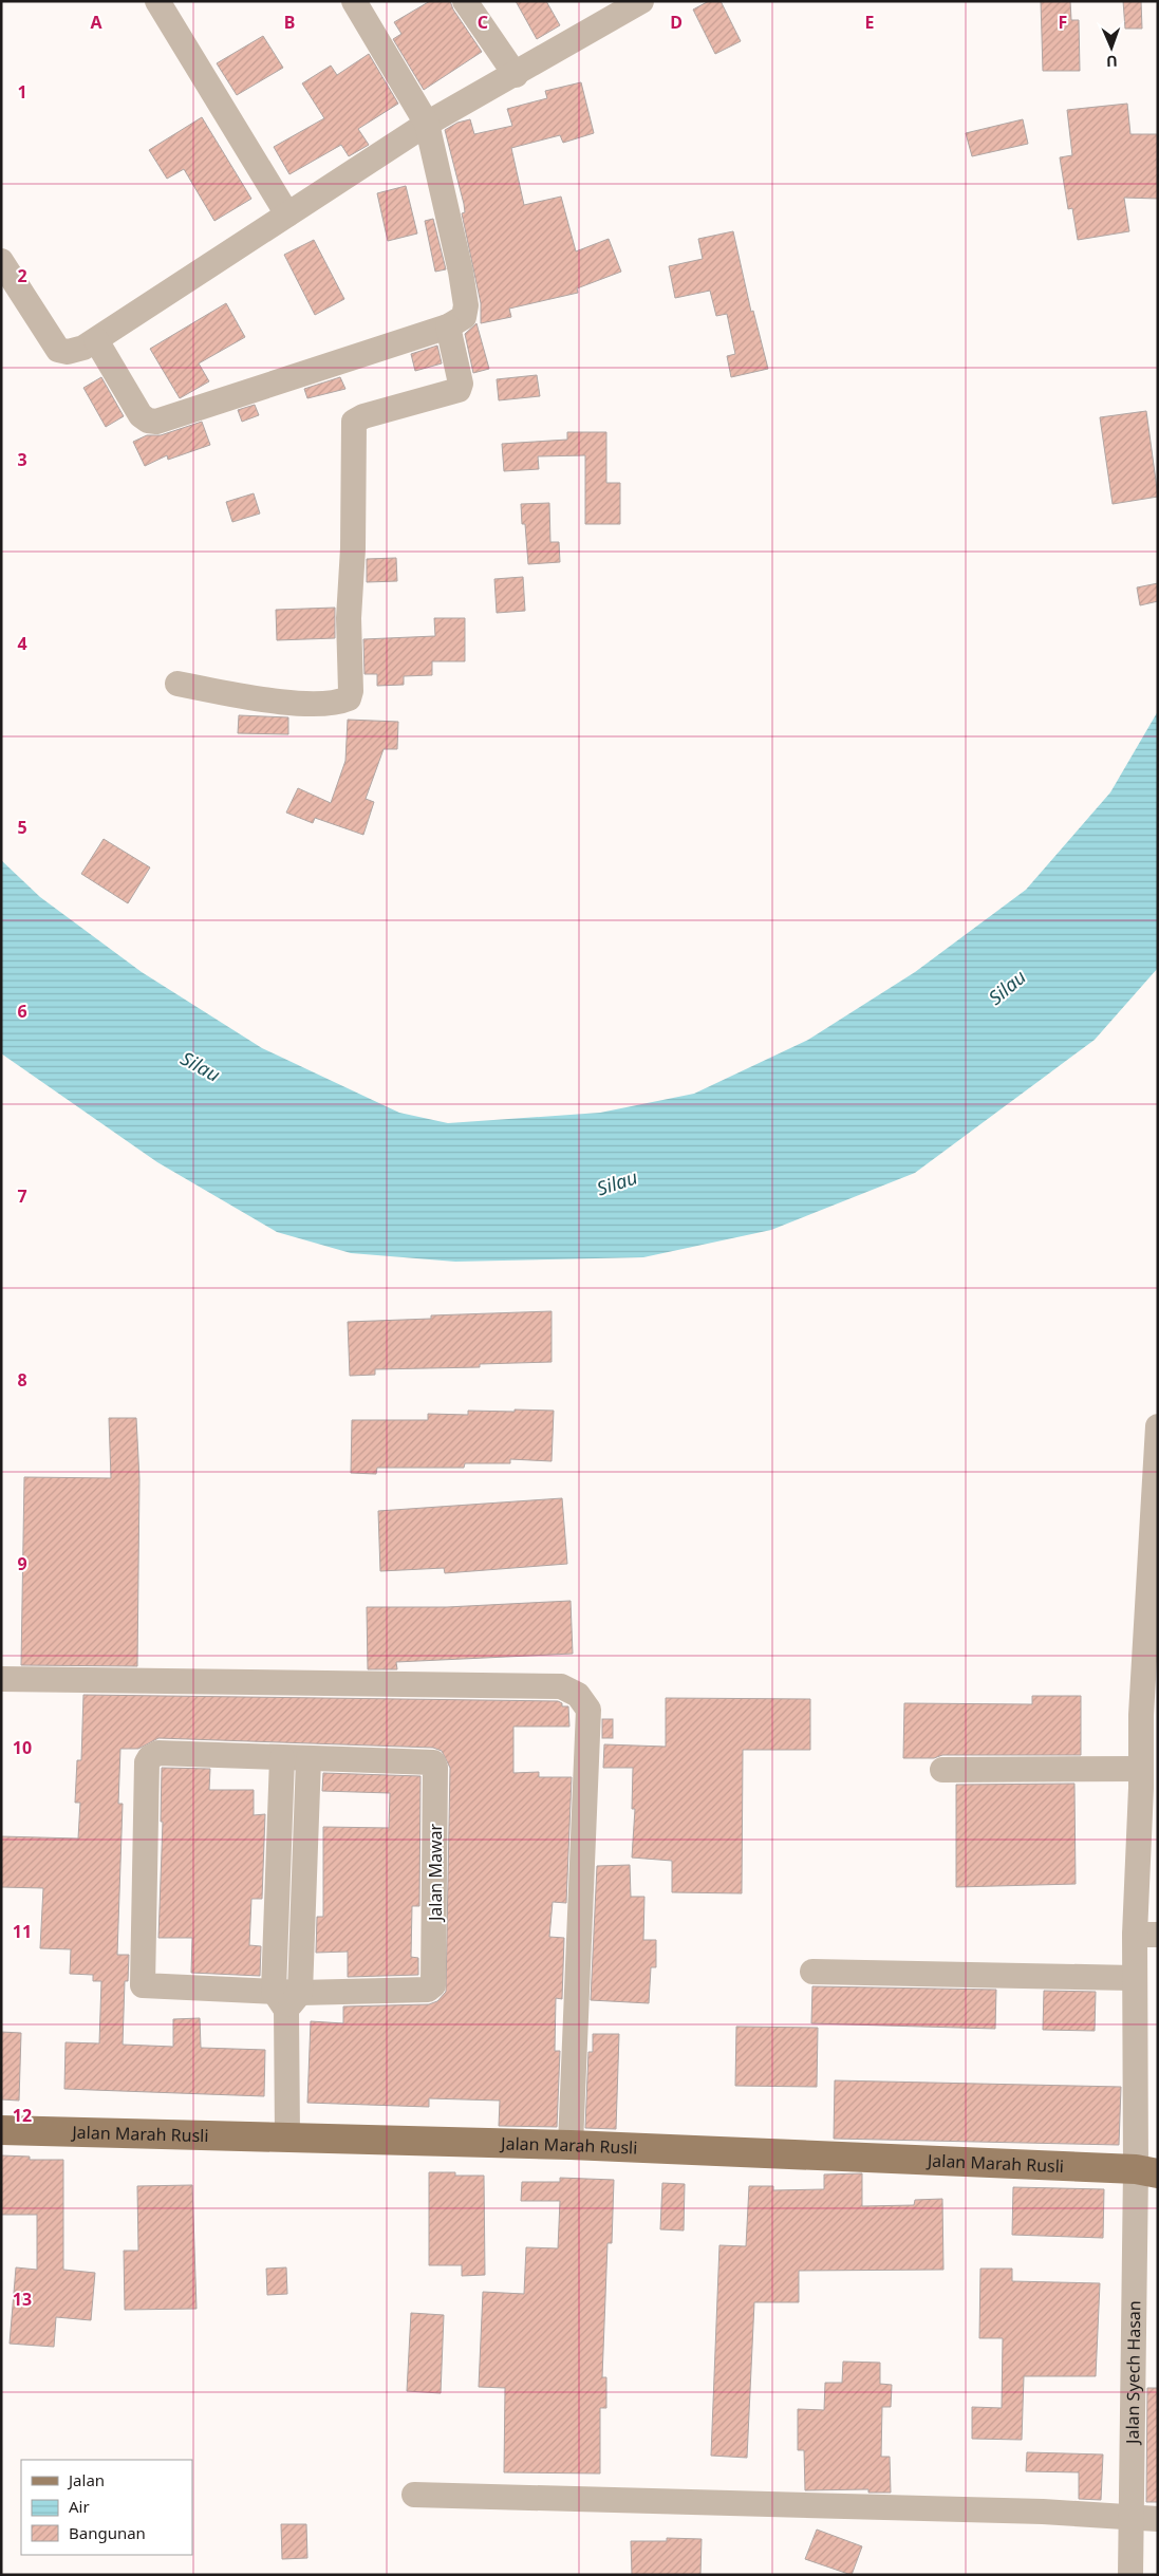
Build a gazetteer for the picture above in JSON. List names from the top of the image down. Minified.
{"streets":{"main road":["Jalan Marah Rusli"],"street":["Jalan Mawar","Jalan Syech Hasan"]},"crossings":[["Jalan Marah Rusli","Jalan Syech Hasan"]],"water":["Silau"],"legend":["Jalan","Air","Bangunan"],"north":"bottom","grid":{"columns":["A","B","C","D","E","F"],"rows":["1","2","3","4","5","6","7","8","9","10","11","12","13"]}}
